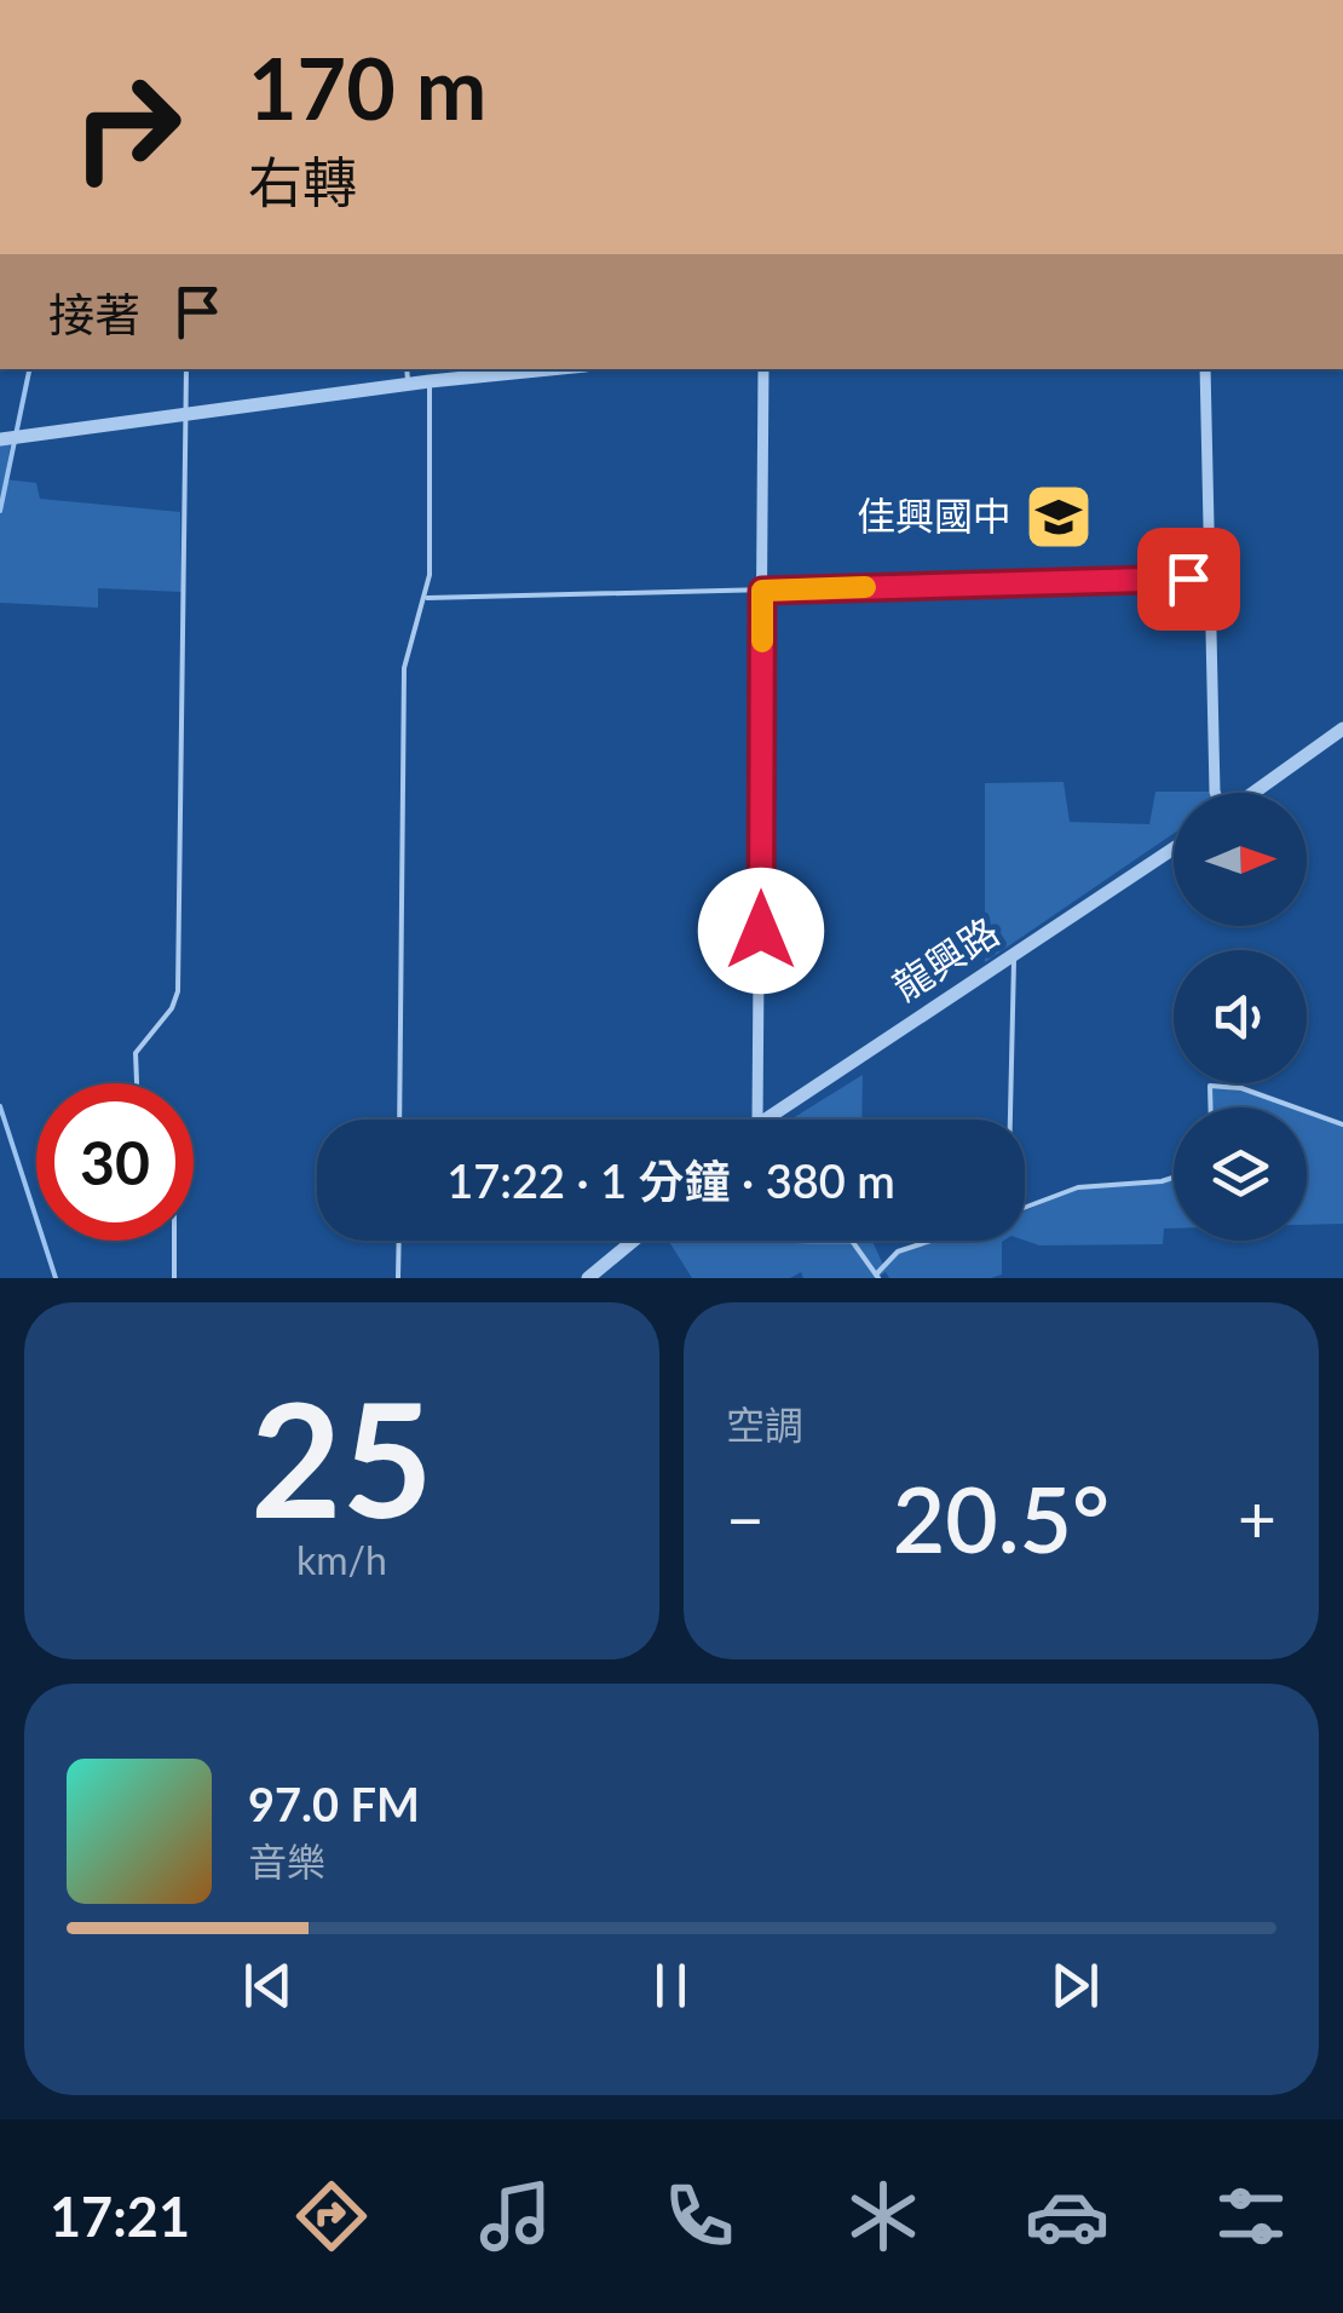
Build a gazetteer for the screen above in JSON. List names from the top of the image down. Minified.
{"streets":{"street":["龍興路"]},"places":{"school or university":["佳興國中"]},"north":"right","page":{"turn":["170 m","右轉"],"then":"接著","limit":"30","trip":"17:22 · 1 分鐘 · 380 m","tile":[["25","km/h"],"空調"],"heat":["−","20.5°","+"],"song":["97.0 FM","音樂"],"tabs":"17:21"}}
